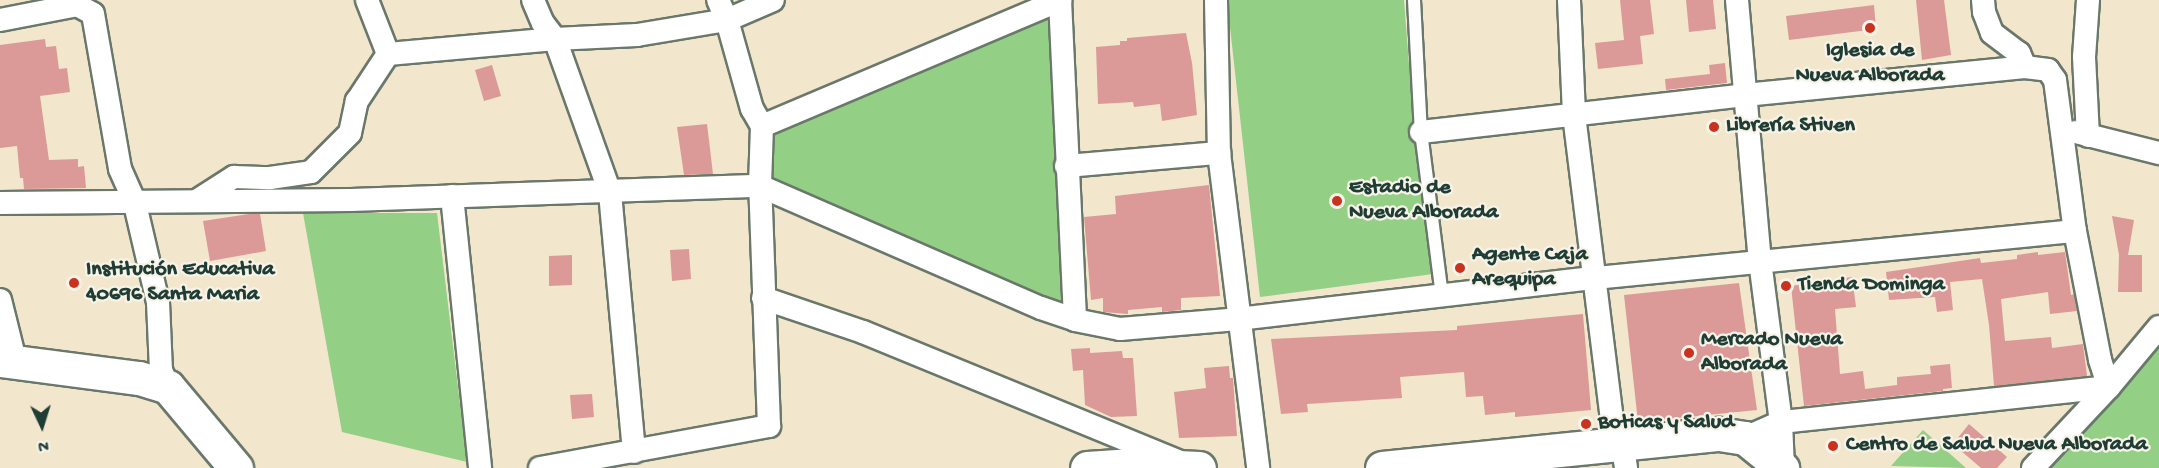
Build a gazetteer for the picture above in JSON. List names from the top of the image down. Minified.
{"places":["Iglesia de Nueva Alborada","Librería Stiven","Estadio de Nueva Alborada","Agente Caja Arequipa","Institución Educativa 40696 Santa Maria","Tienda Dominga","Mercado Nueva Alborada","Boticas y Salud","Centro de Salud Nueva Alborada"],"north":"bottom"}
